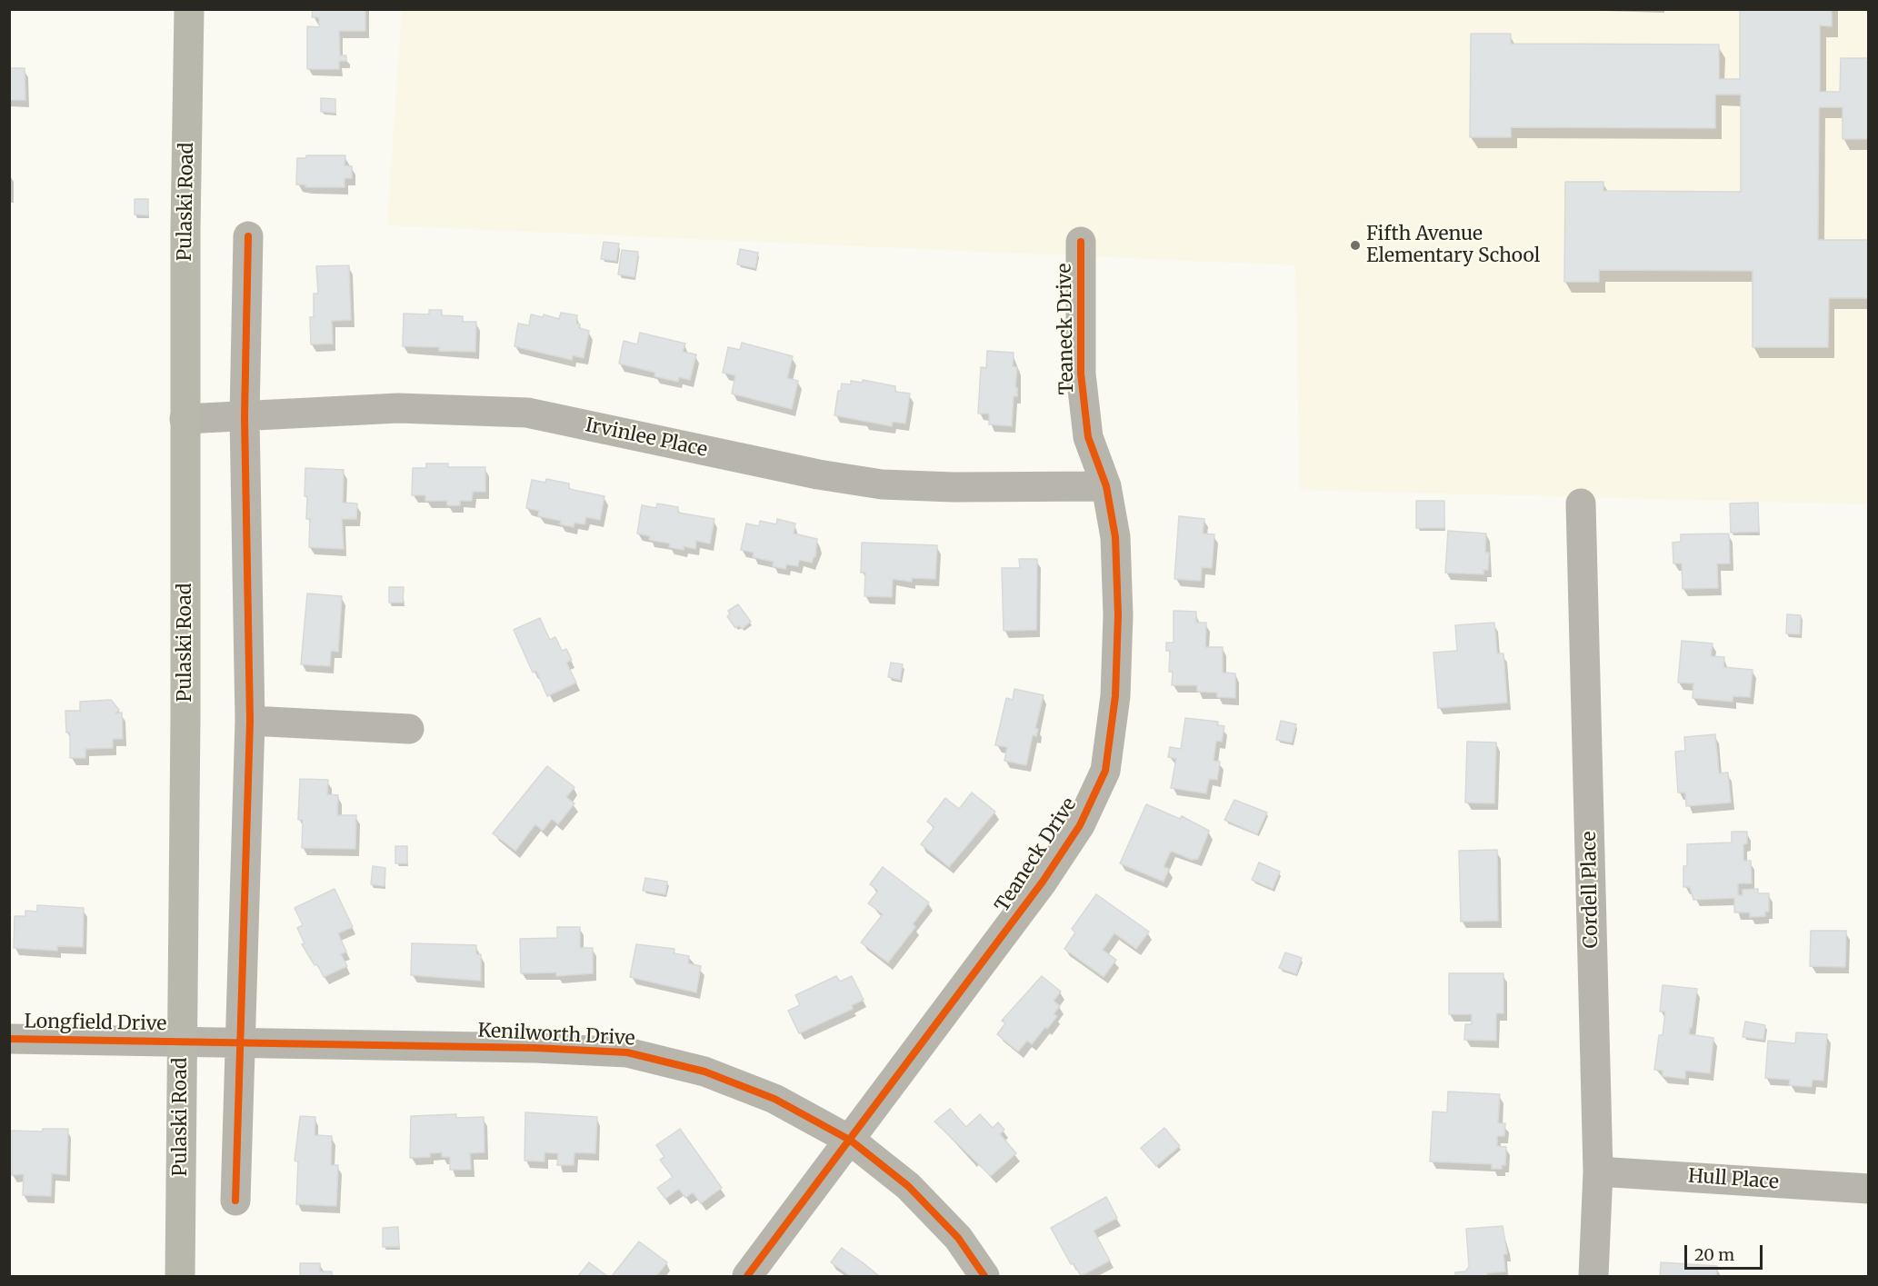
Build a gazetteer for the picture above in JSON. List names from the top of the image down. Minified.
{"streets":{"main road":["Pulaski Road"],"street":["Teaneck Drive","Irvinlee Place","Cordell Place","Longfield Drive","Kenilworth Drive","Hull Place"]},"crossings":[["Pulaski Road","Irvinlee Place"],["Pulaski Road","Longfield Drive"],["Pulaski Road","Kenilworth Drive"],["Teaneck Drive","Irvinlee Place"],["Teaneck Drive","Kenilworth Drive"],["Cordell Place","Hull Place"],["Longfield Drive","Kenilworth Drive"]],"places":["Fifth Avenue Elementary School"],"scale_bar":"20 m"}
